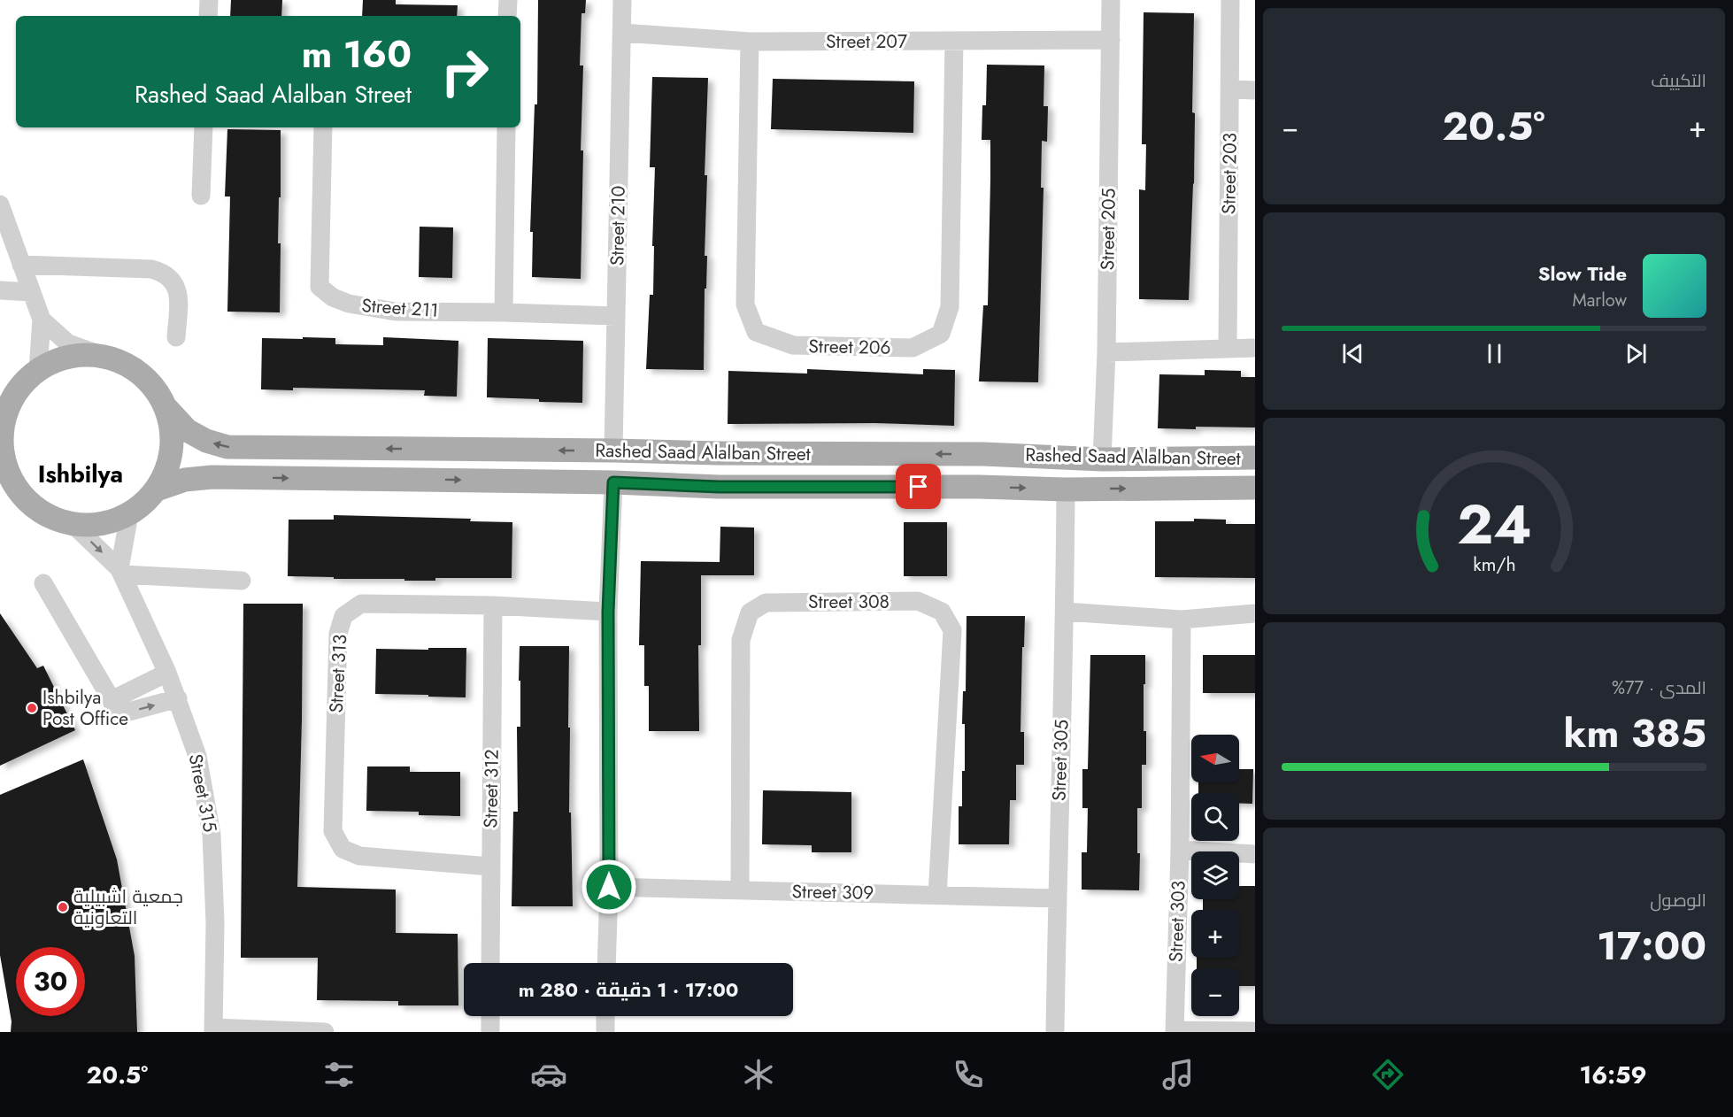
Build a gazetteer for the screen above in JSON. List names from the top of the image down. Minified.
{"streets":{"main road":["Rashed Saad Alalban Street"],"street":["Street 207","Street 203","Street 210","Street 205","Street 211","Street 206","Street 308","Street 313","Street 305","Street 312","Street 315","Street 309","Street 303"]},"crossings":[["Street 207","Street 210"],["Street 207","Street 205"],["Street 207","Street 206"],["Street 210","Street 211"],["Street 210","Rashed Saad Alalban Street"],["Street 205","Rashed Saad Alalban Street"],["Rashed Saad Alalban Street","Street 305"],["Rashed Saad Alalban Street","Street 315"],["Street 308","Street 309"],["Street 313","Street 312"],["Street 305","Street 309"]],"districts":["Ishbilya"],"places":["Ishbilya Post Office","جمعية اشبيلية التعاونية"],"north":"left","page":{"tile":["التكييف",["المدى · 77%","385 km"],["الوصول","17:00"]],"turn":["160 m","Rashed Saad Alalban Street"],"heat":["−","20.5°","+"],"song":["Slow Tide","Marlow"],"map_buttons":["+","−"],"limit":"30","trip":"17:00 · 1 دقيقة · 280 m","tabs":["16:59","20.5°"],"gauge":["24","km/h"]}}
